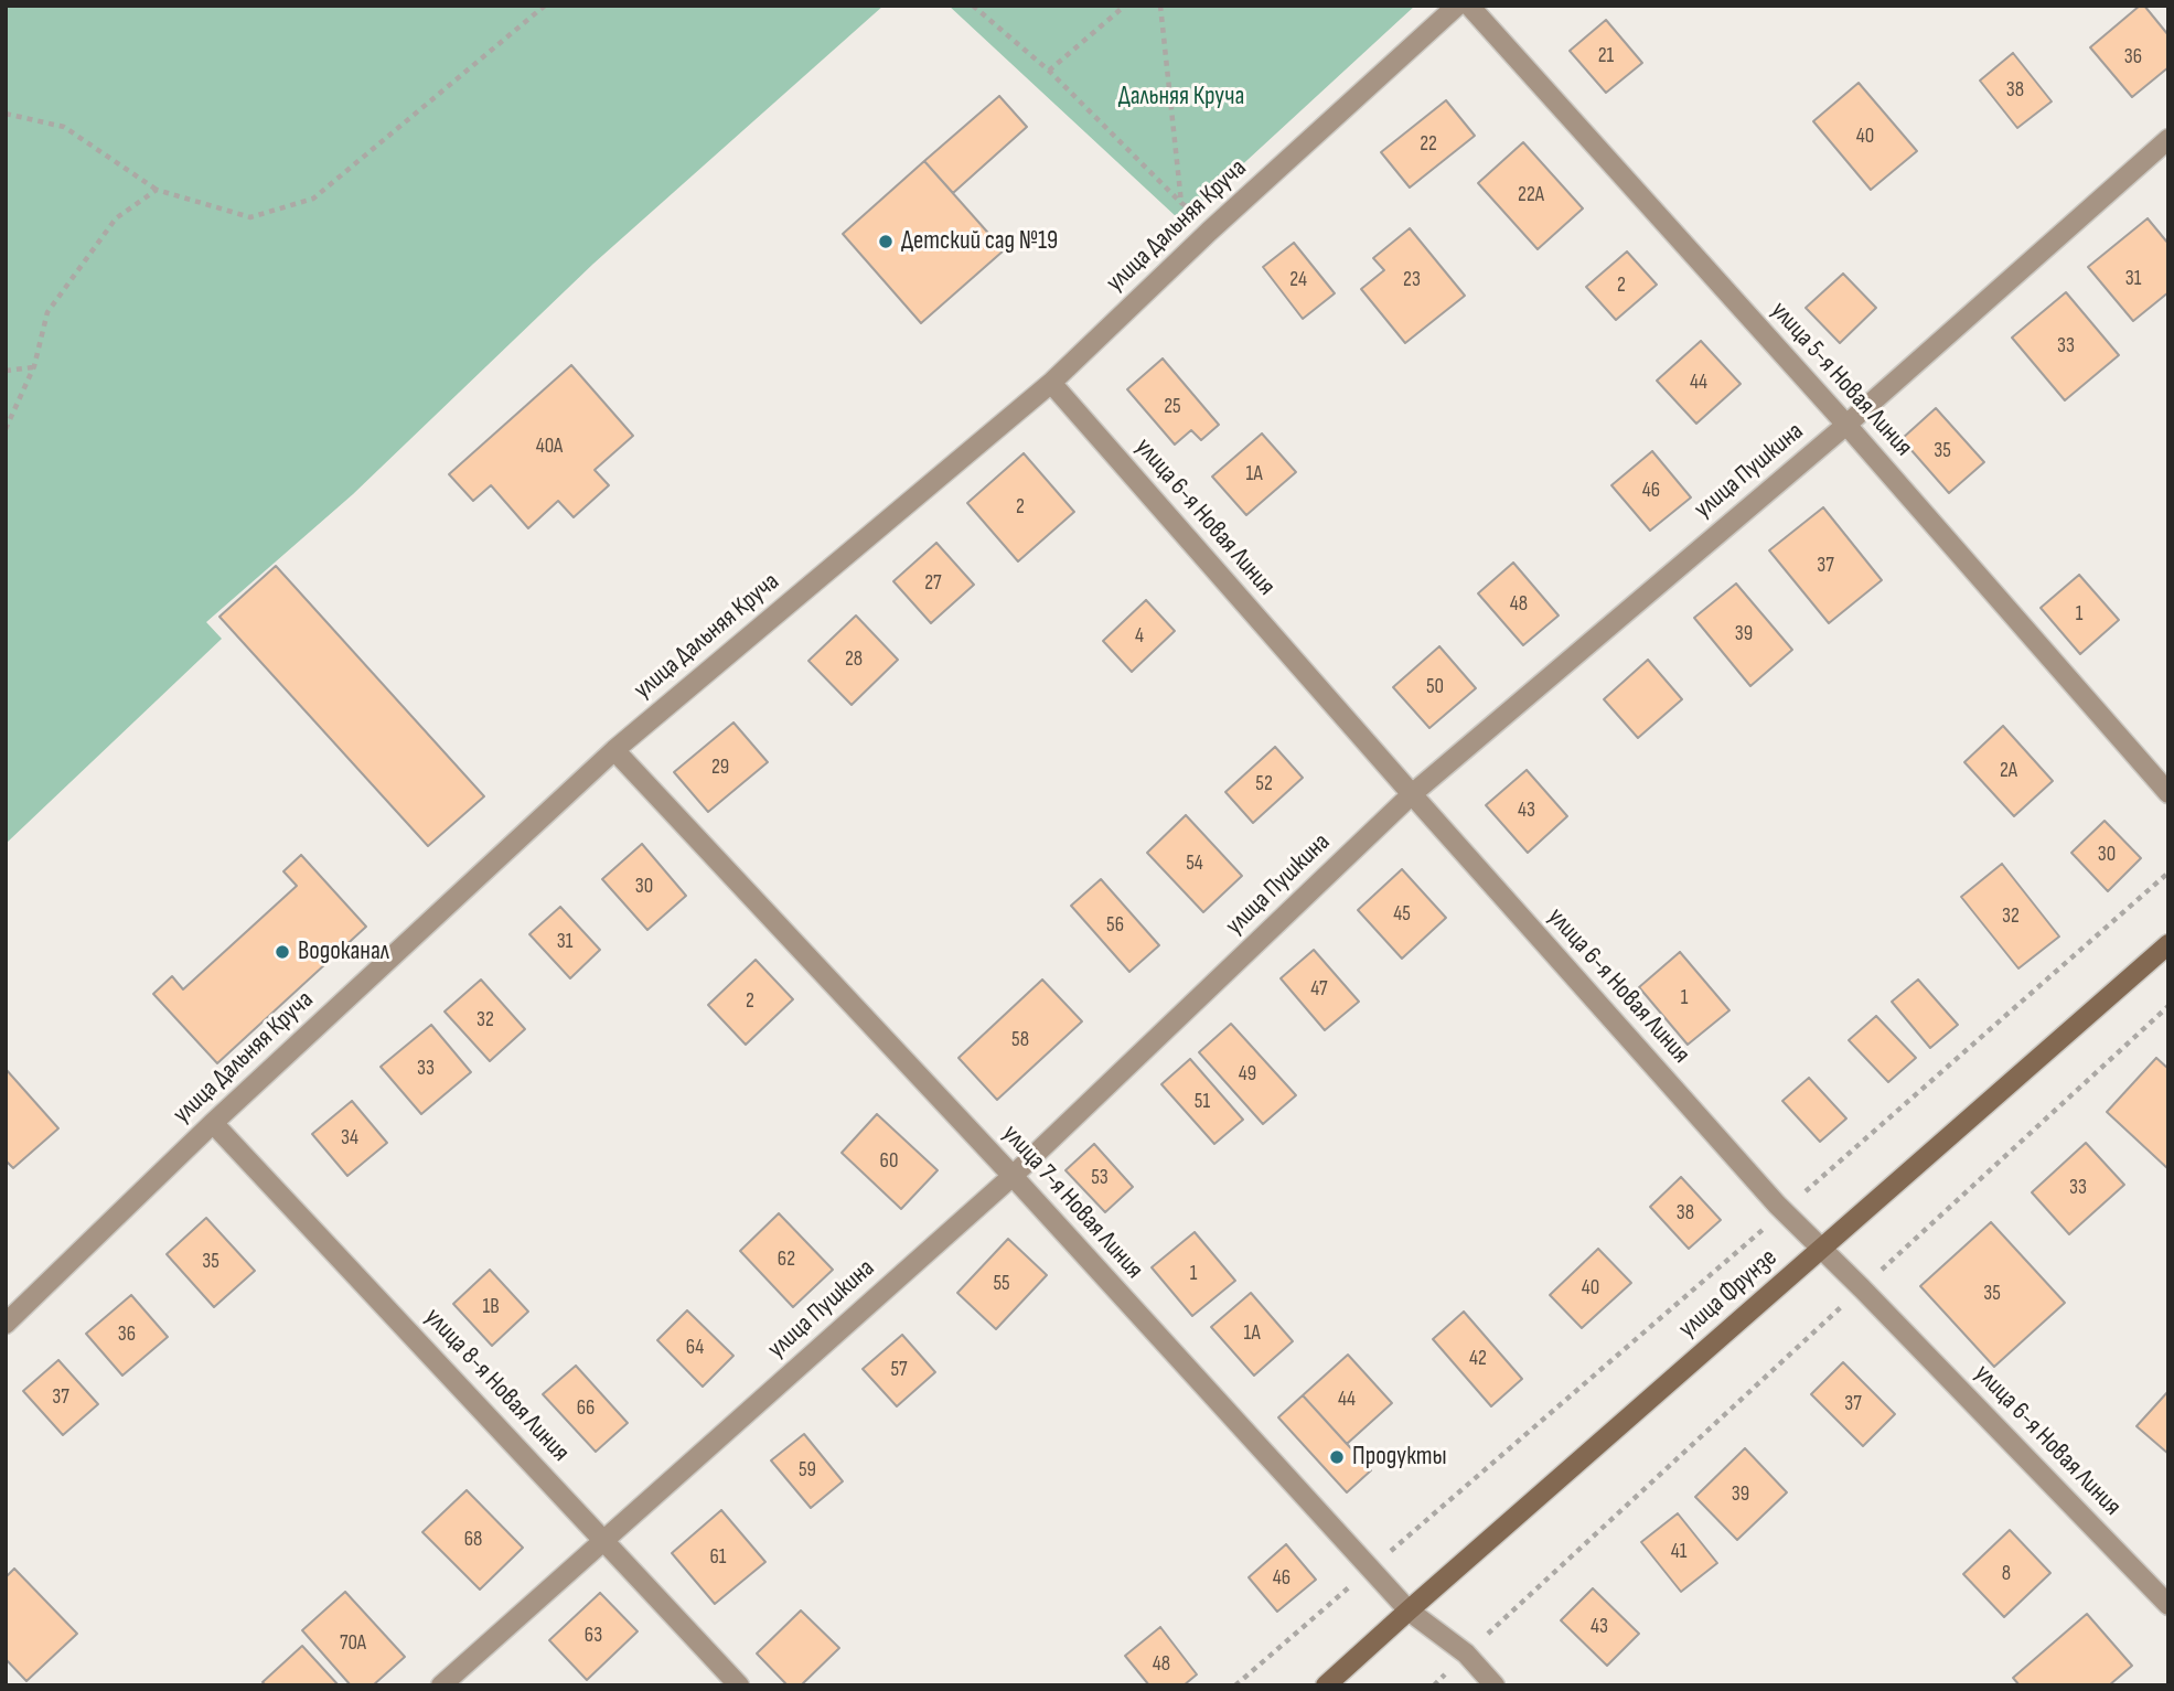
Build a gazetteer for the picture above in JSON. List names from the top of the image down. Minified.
{"streets":{"main road":["улица Фрунзе"],"street":["улица Дальняя Круча","улица 5-я Новая Линия","улица Пушкина","улица 6-я Новая Линия","улица 7-я Новая Линия","улица 8-я Новая Линия"]},"crossings":[["улица Дальняя Круча","улица 6-я Новая Линия"],["улица Дальняя Круча","улица 7-я Новая Линия"],["улица Дальняя Круча","улица 8-я Новая Линия"],["улица 5-я Новая Линия","улица Пушкина"],["улица Пушкина","улица 6-я Новая Линия"],["улица Пушкина","улица 7-я Новая Линия"],["улица Пушкина","улица 8-я Новая Линия"],["улица 6-я Новая Линия","улица Фрунзе"],["улица 7-я Новая Линия","улица Фрунзе"]],"parks":["Дальняя Круча"],"places":["Детский сад №19","Водоканал","Продукты"],"house_numbers":["21","36","38","40","22","22А","31","24","23","2","33","44","25","40А","35","1А","46","2","37","27","48","1","39","4","28","50","29","2А","52","43","30","54","30","45","32","56","31","47","1","2","32","58","33","49","51","34","60","53","33","38","62","35","1","55","40","35","1В","1А","36","64","42","57","37","44","37","66","59","39","68","41","61","8","46","43","63","70А","48"]}
